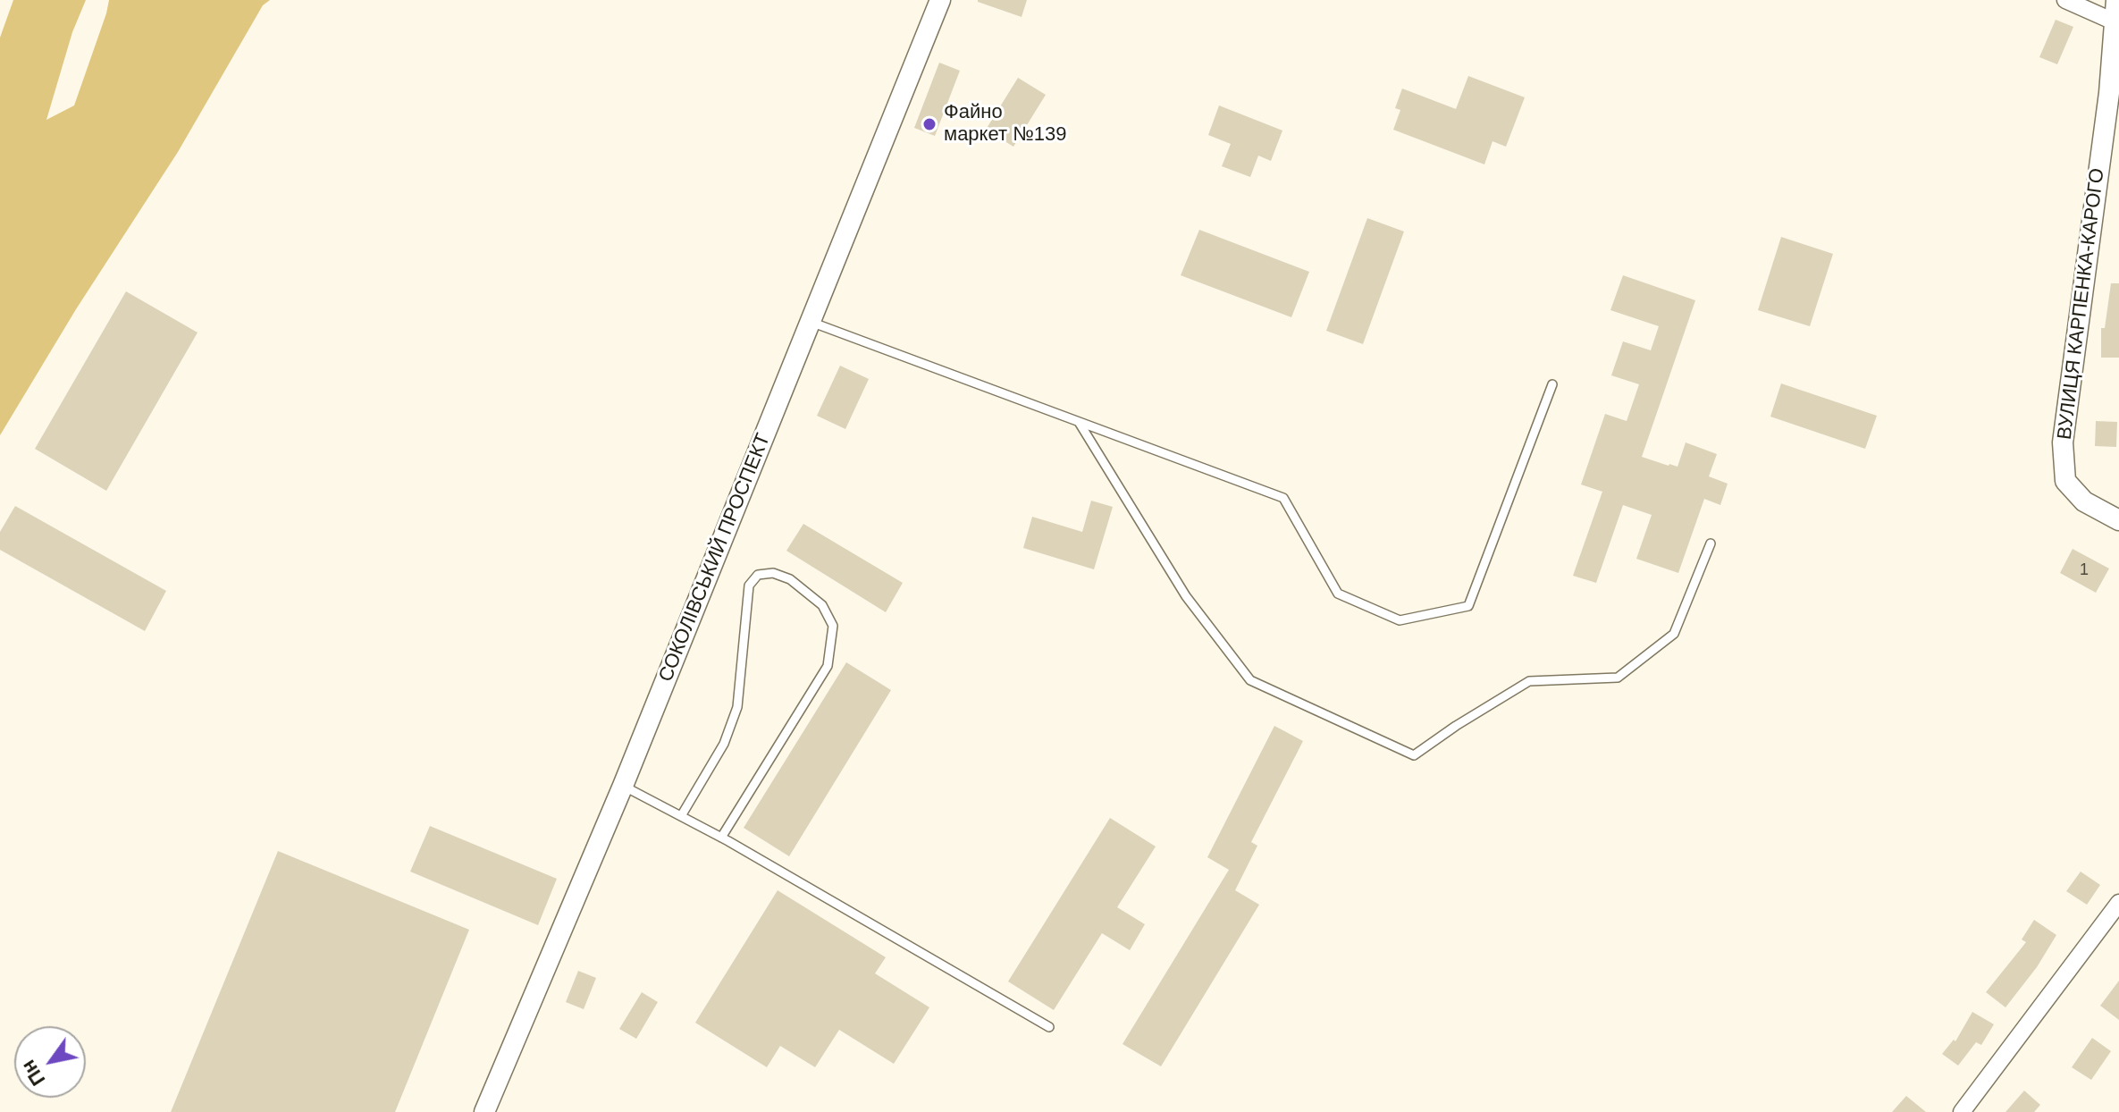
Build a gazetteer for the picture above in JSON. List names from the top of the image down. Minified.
{"streets":{"street":["ВУЛИЦЯ КАРПЕНКА-КАРОГО","СОКОЛІВСЬКИЙ ПРОСПЕКТ"]},"places":["Файно маркет №139"],"house_numbers":["1"],"north":"bottom left"}
